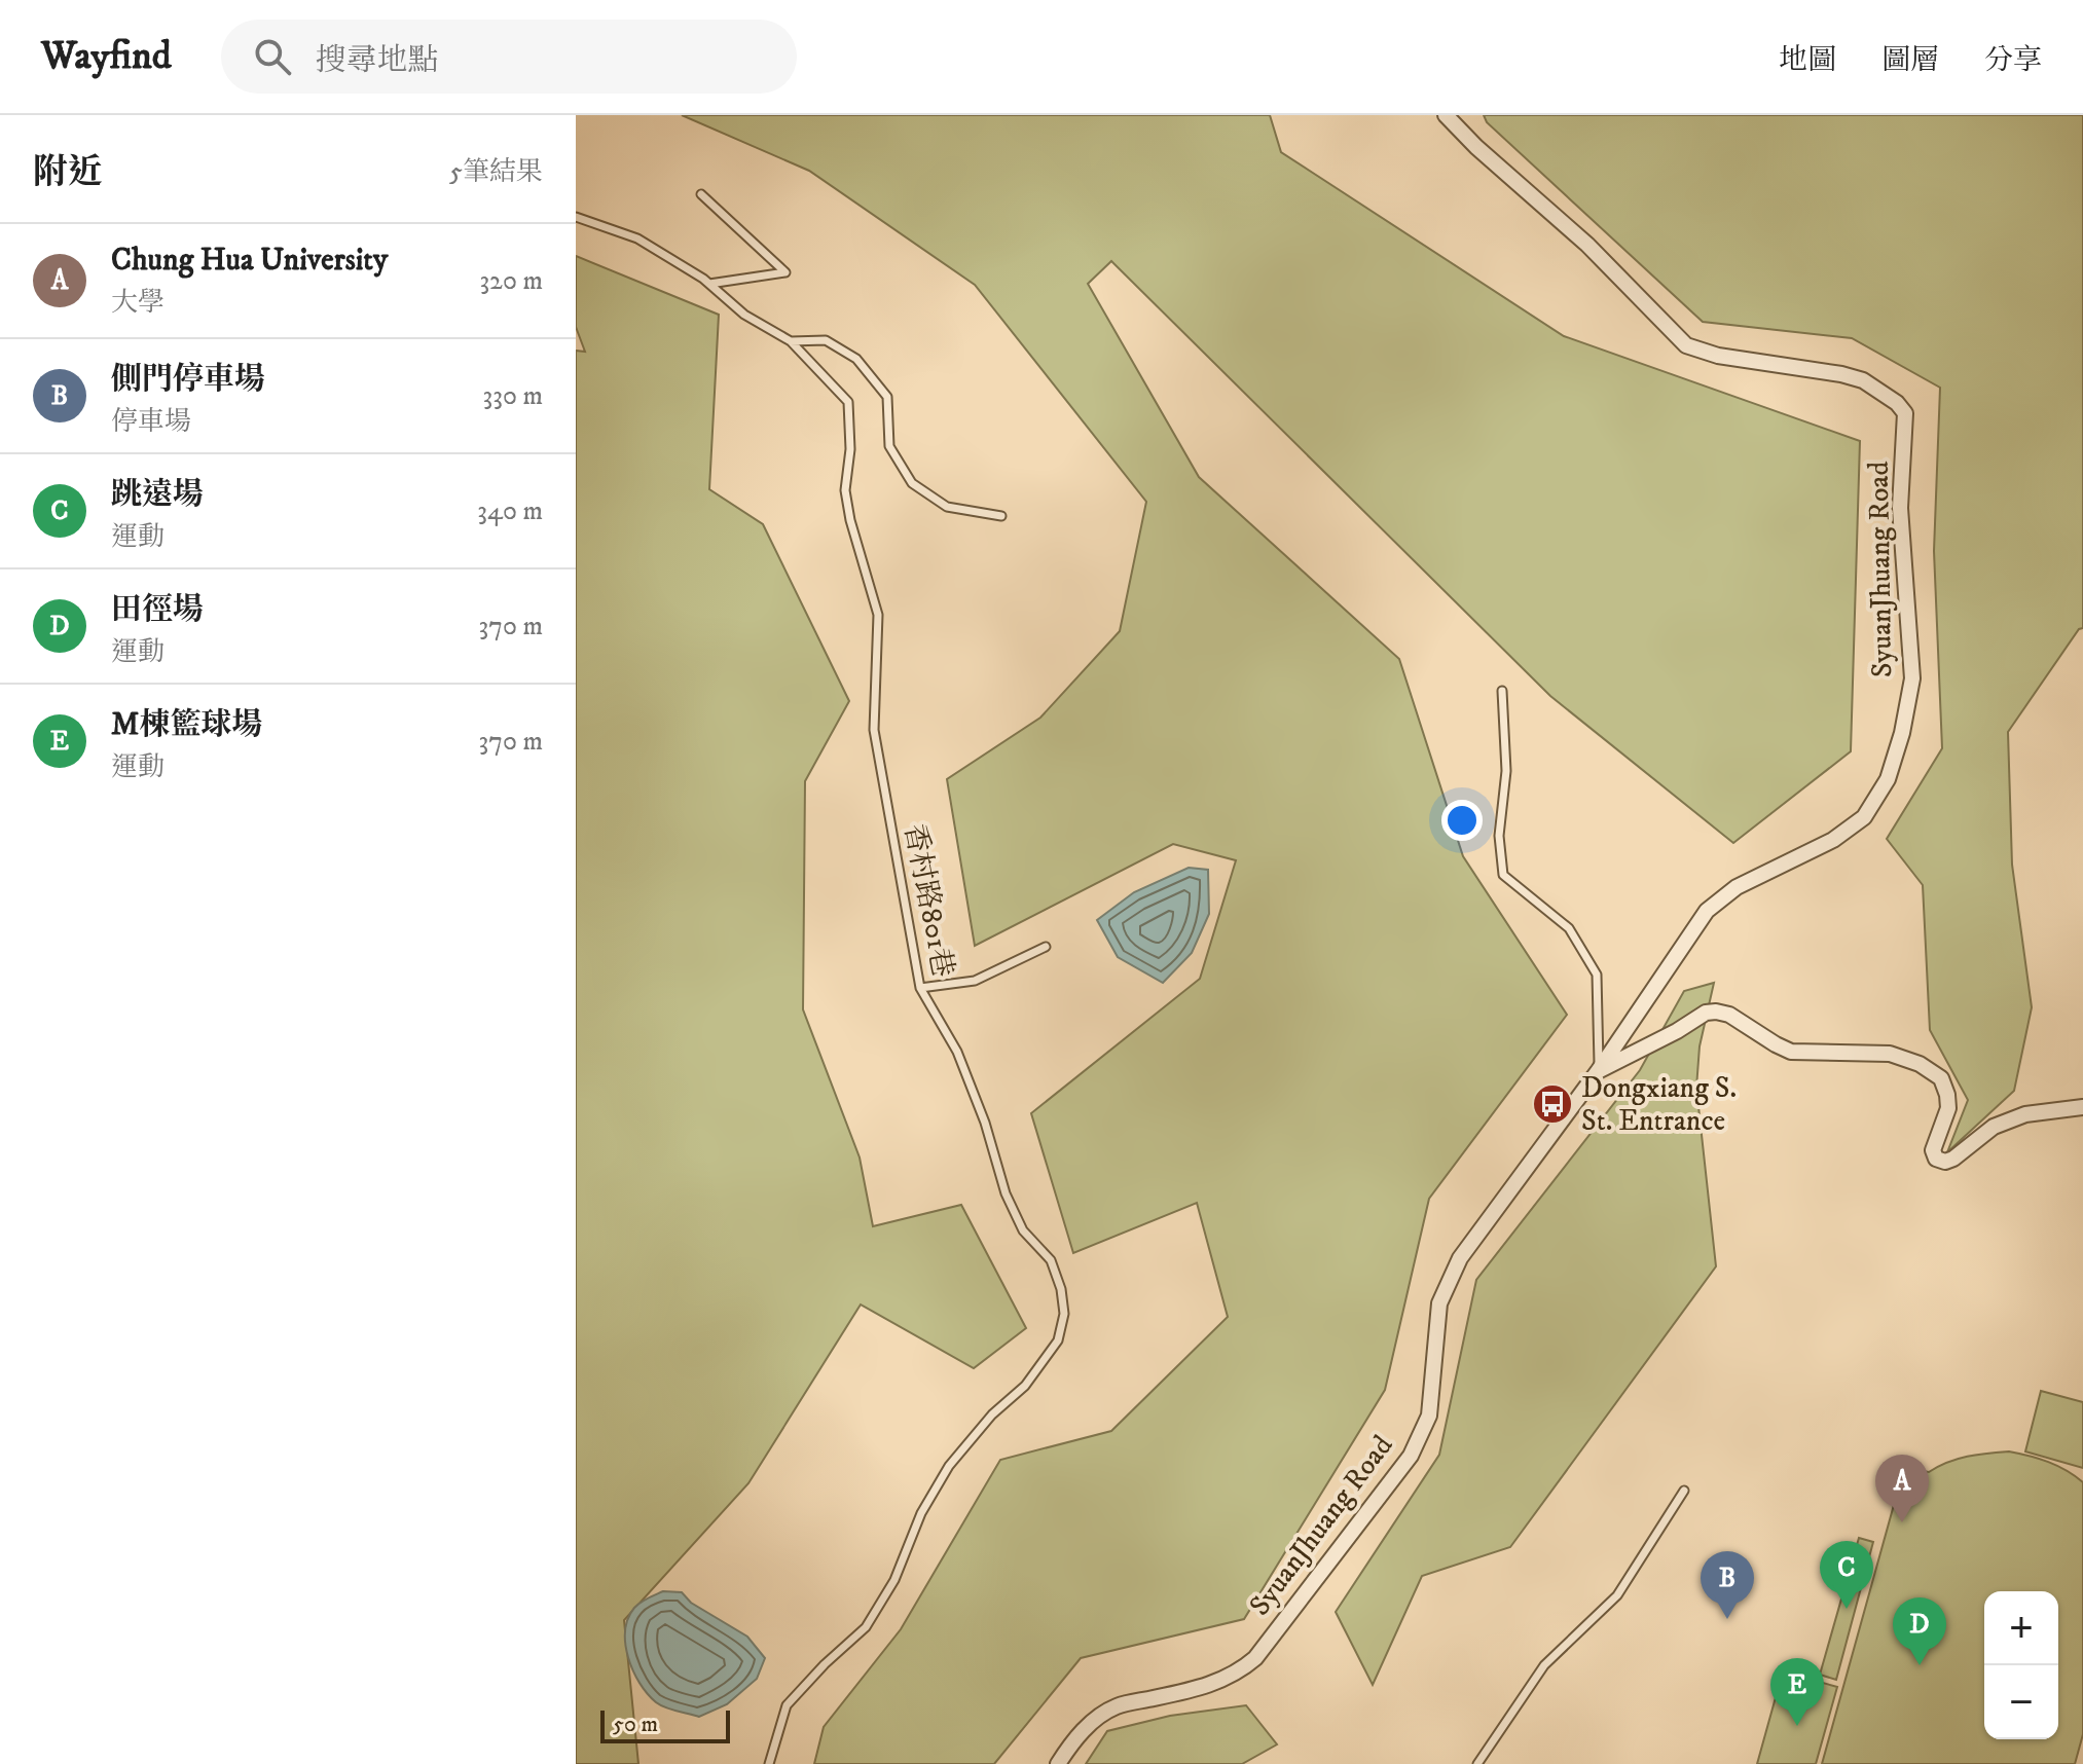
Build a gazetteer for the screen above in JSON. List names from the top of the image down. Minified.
{"streets":{"street":["SyuanJhuang Road"],"lane":["香村路801巷"]},"places":{"bus stop":["Dongxiang S. St. Entrance"]},"scale_bar":"50 m","page":{"header":"Wayfind","search":"搜尋地點","nav":["地圖","圖層","分享"],"heading":["附近","5筆結果"],"list":[{"mark":"A","name":"Chung Hua University","note":"大學","value":"320 m"},{"mark":"B","name":"側門停車場","note":"停車場","value":"330 m"},{"mark":"C","name":"跳遠場","note":"運動","value":"340 m"},{"mark":"D","name":"田徑場","note":"運動","value":"370 m"},{"mark":"E","name":"M棟籃球場","note":"運動","value":"370 m"}],"pins":["A","C","B","D","E"],"map_buttons":["+","−"],"scale":"50 m"}}
